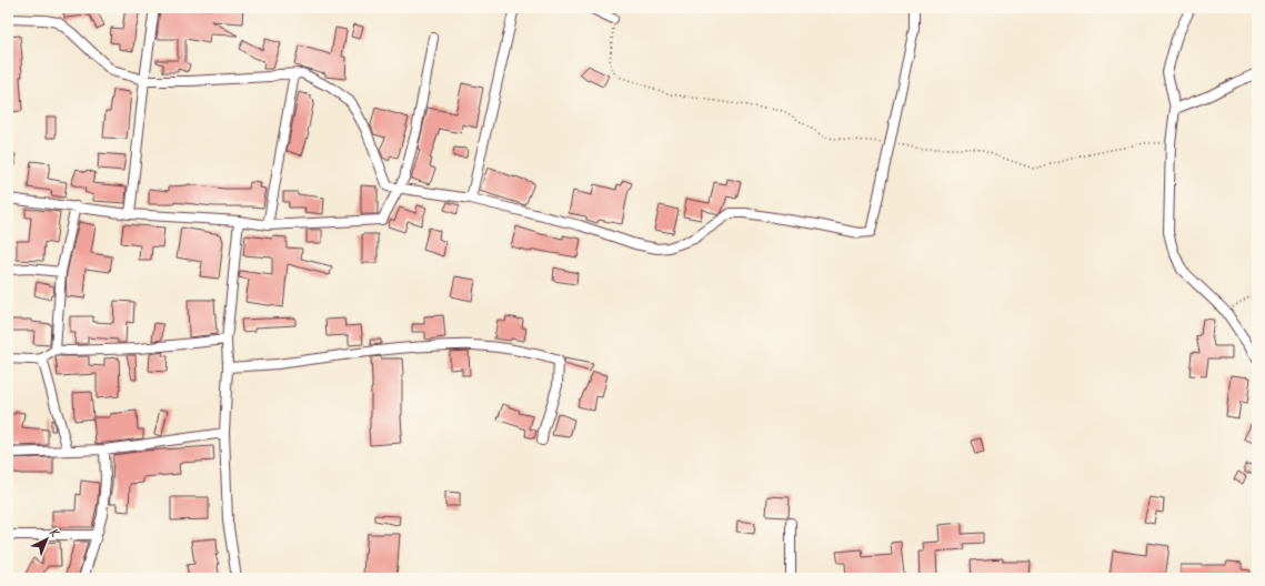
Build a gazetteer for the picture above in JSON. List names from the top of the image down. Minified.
{"north":"top right"}
